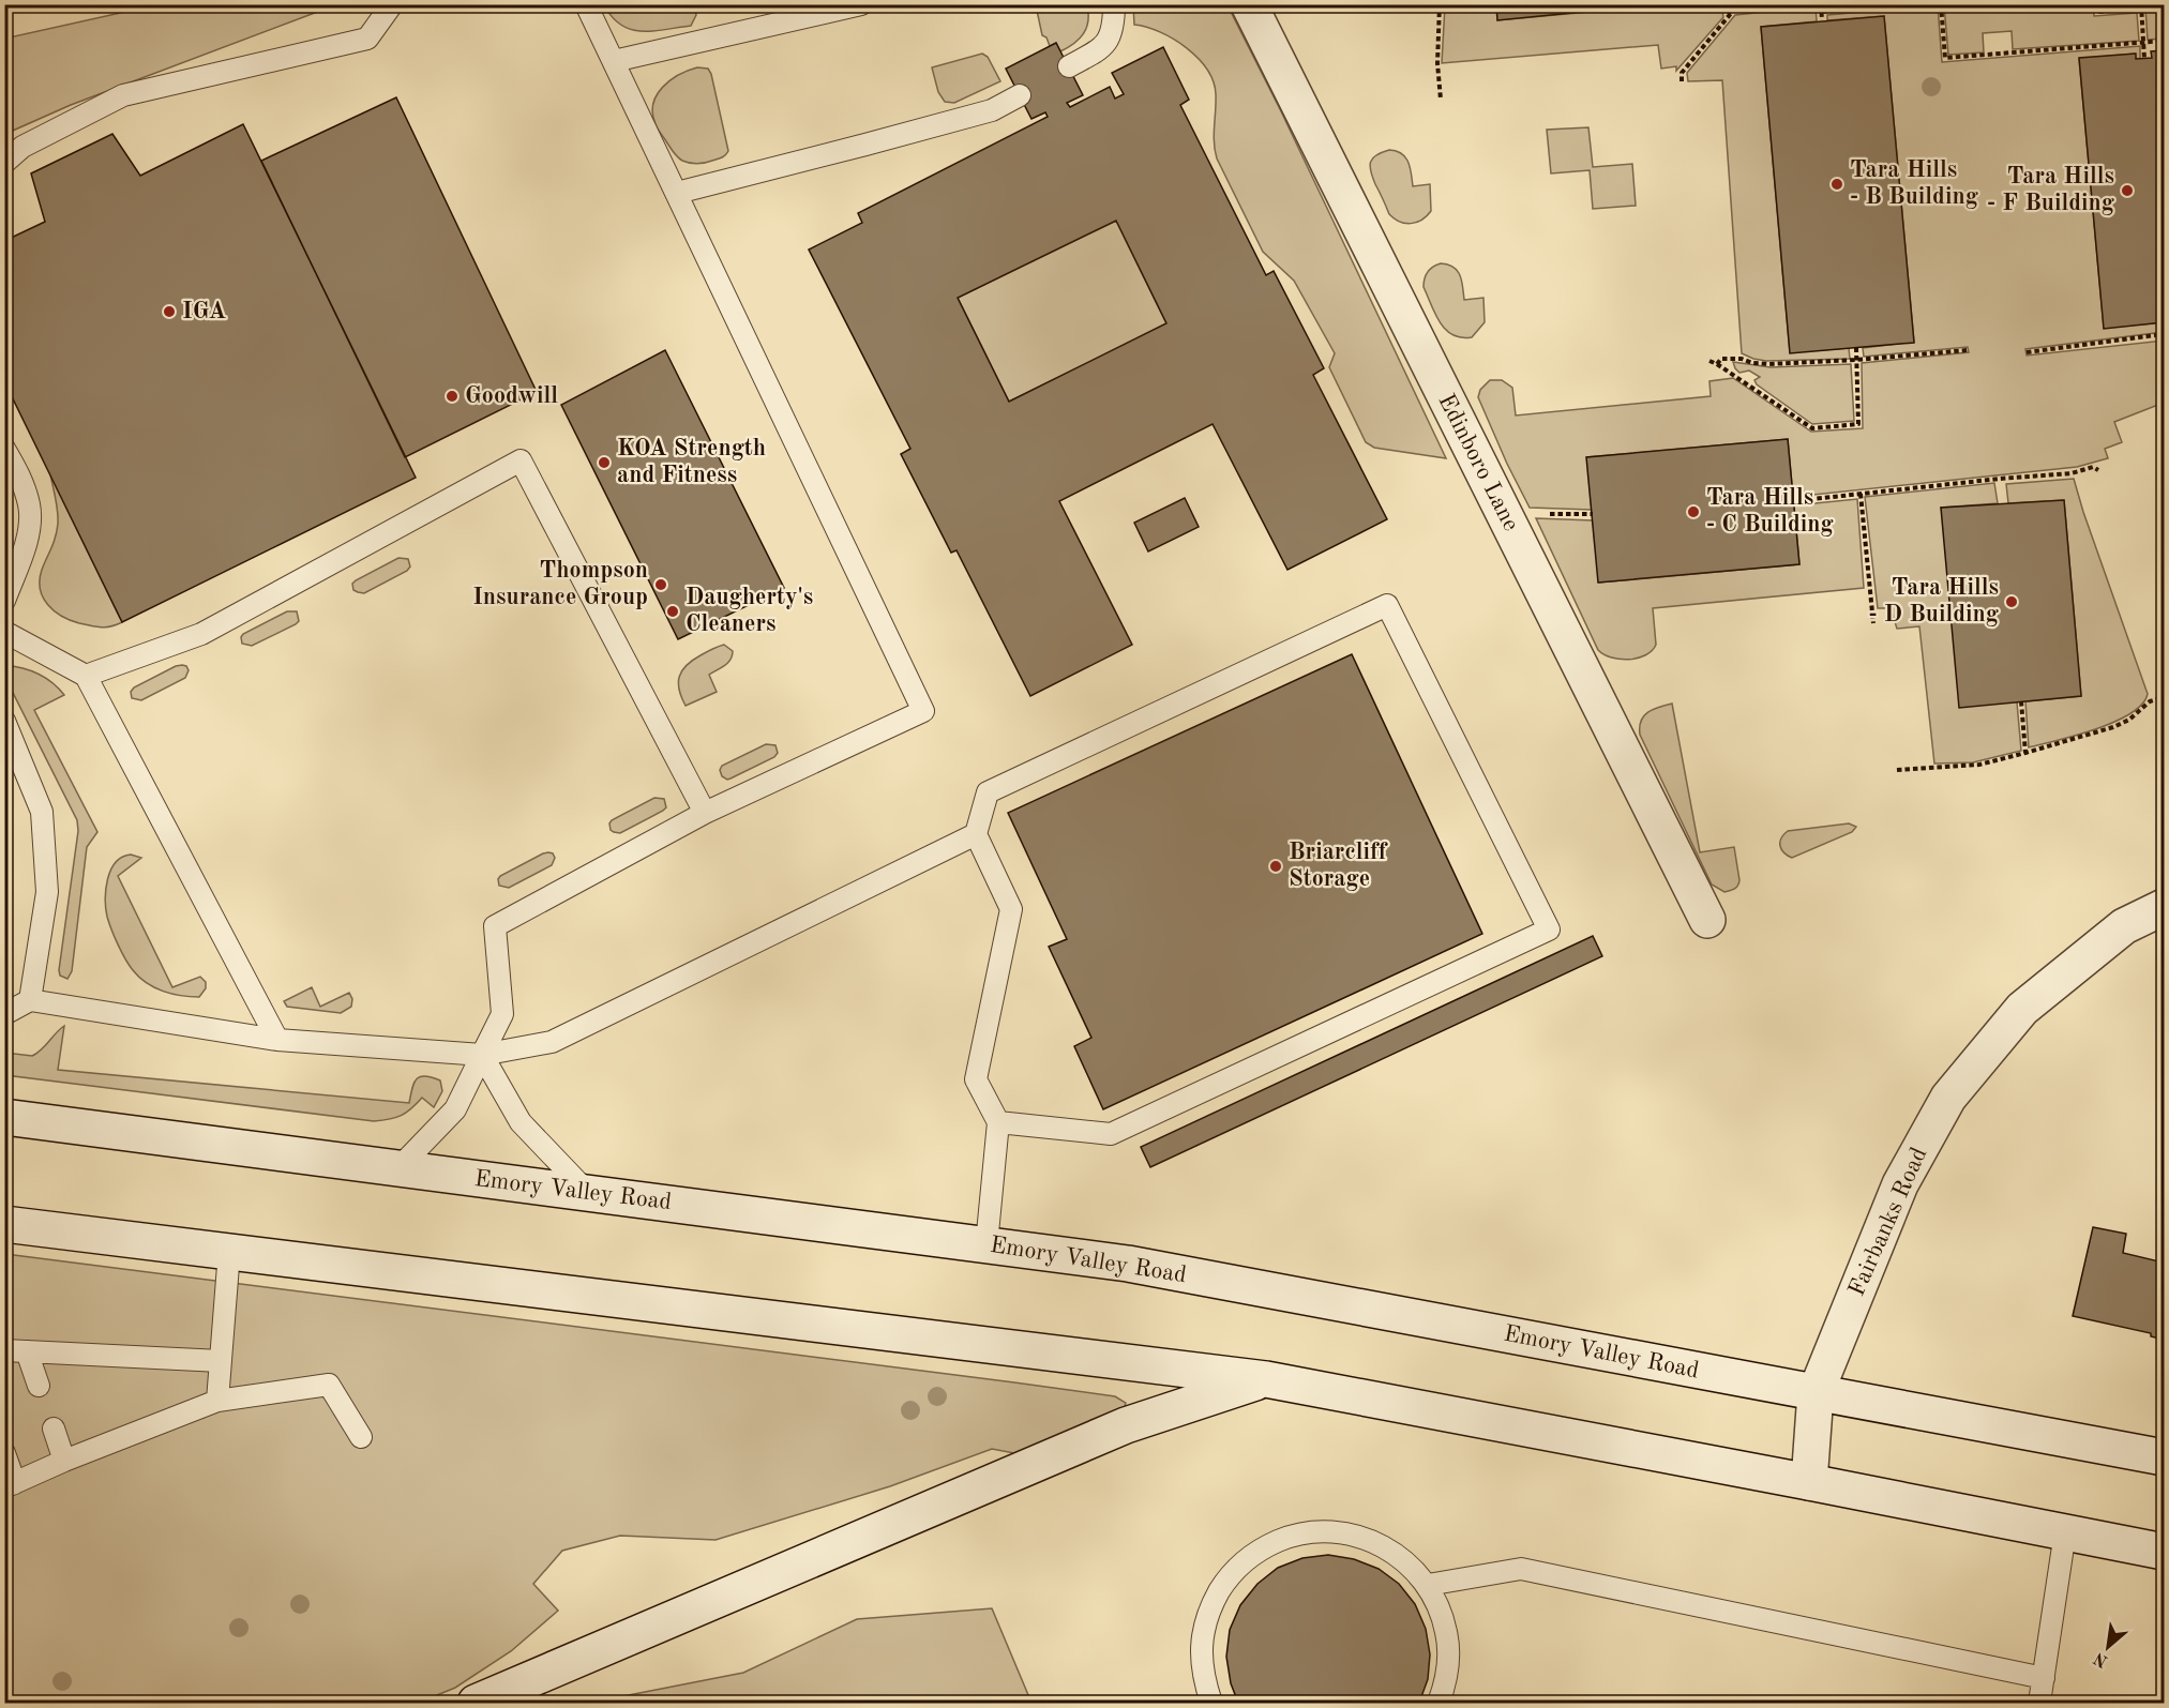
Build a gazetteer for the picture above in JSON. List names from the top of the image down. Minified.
{"streets":{"main road":["Edinboro Lane","Emory Valley Road","Fairbanks Road"]},"crossings":[["Emory Valley Road","Fairbanks Road"]],"places":["Tara Hills - B Building","Tara Hills - F Building","IGA","Goodwill","KOA Strength and Fitness","Tara Hills - C Building","Thompson Insurance Group","Tara Hills - D Building","Daugherty's Cleaners","Briarcliff Storage"],"north":"bottom left"}
